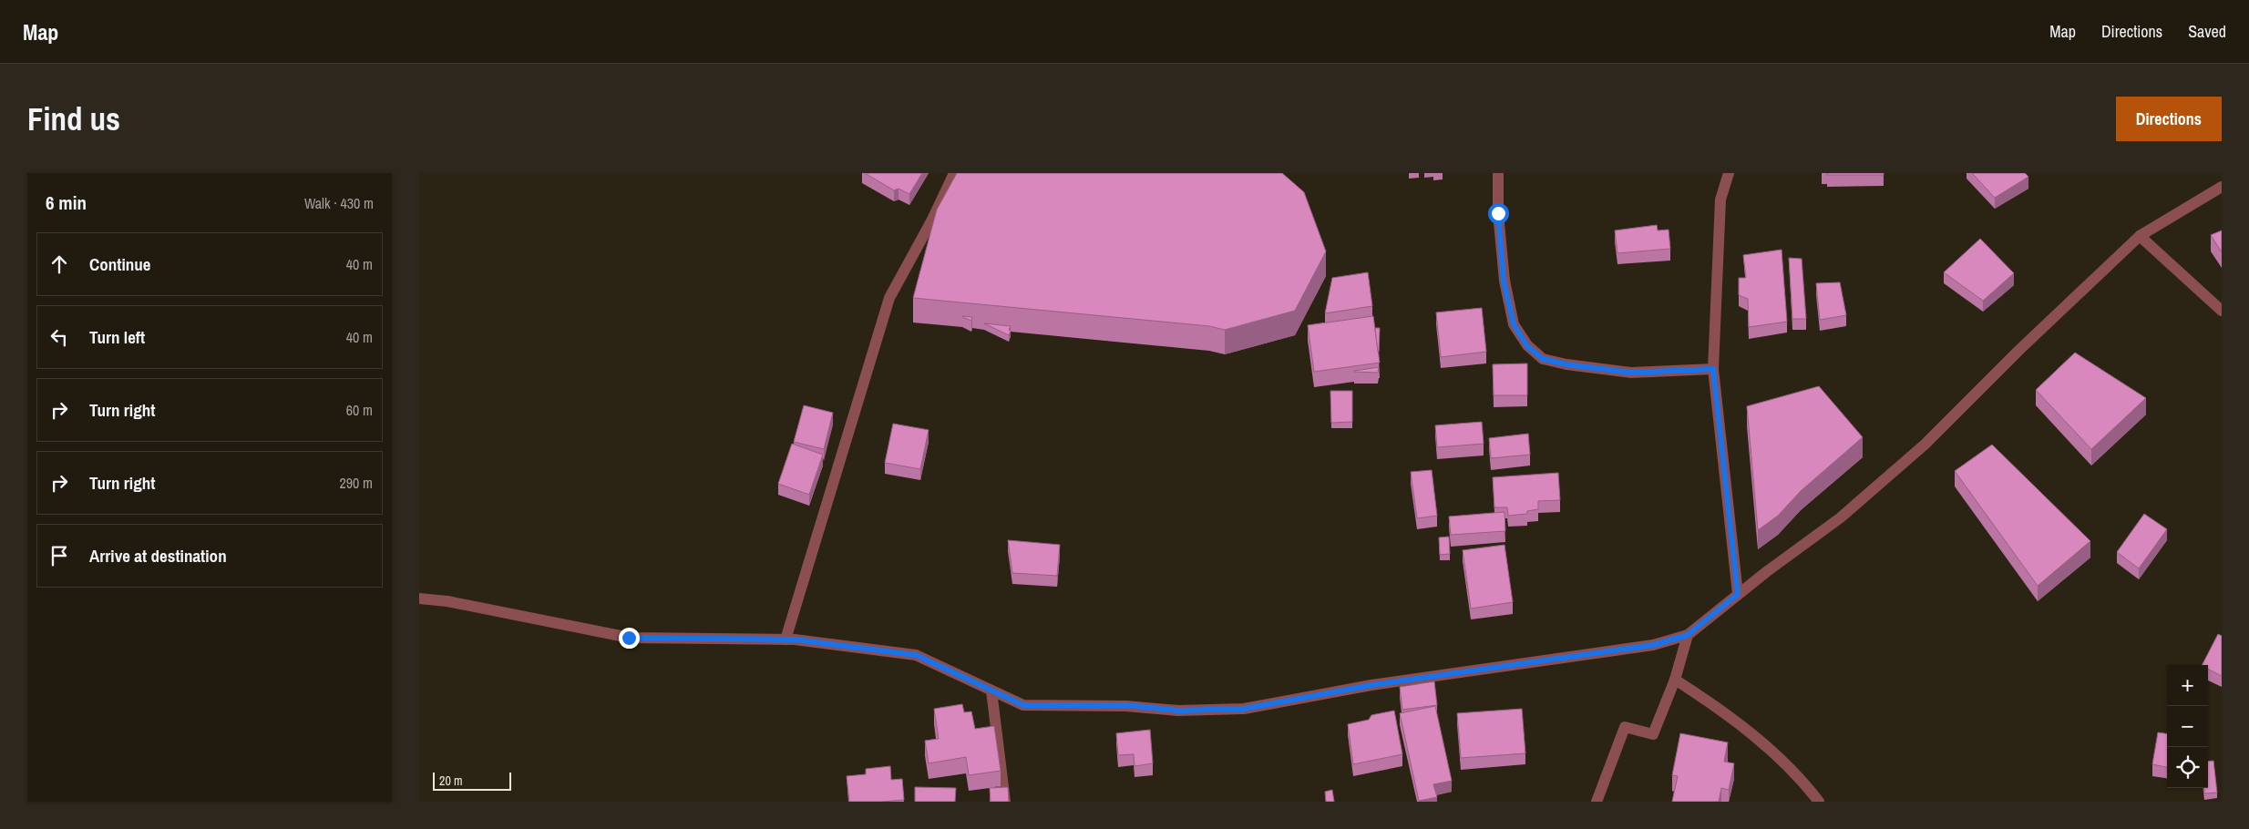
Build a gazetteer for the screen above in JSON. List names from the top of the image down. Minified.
{"scale_bar":"20 m","page":{"header":"Map","nav":["Map","Directions","Saved"],"buttons":"Directions","title":"Find us","heading":["6 min","Walk · 430 m"],"list":[["Continue","40 m"],["Turn left","40 m"],["Turn right","60 m"],["Turn right","290 m"],"Arrive at destination"],"map_buttons":["+","−"],"scale":"20 m"}}
